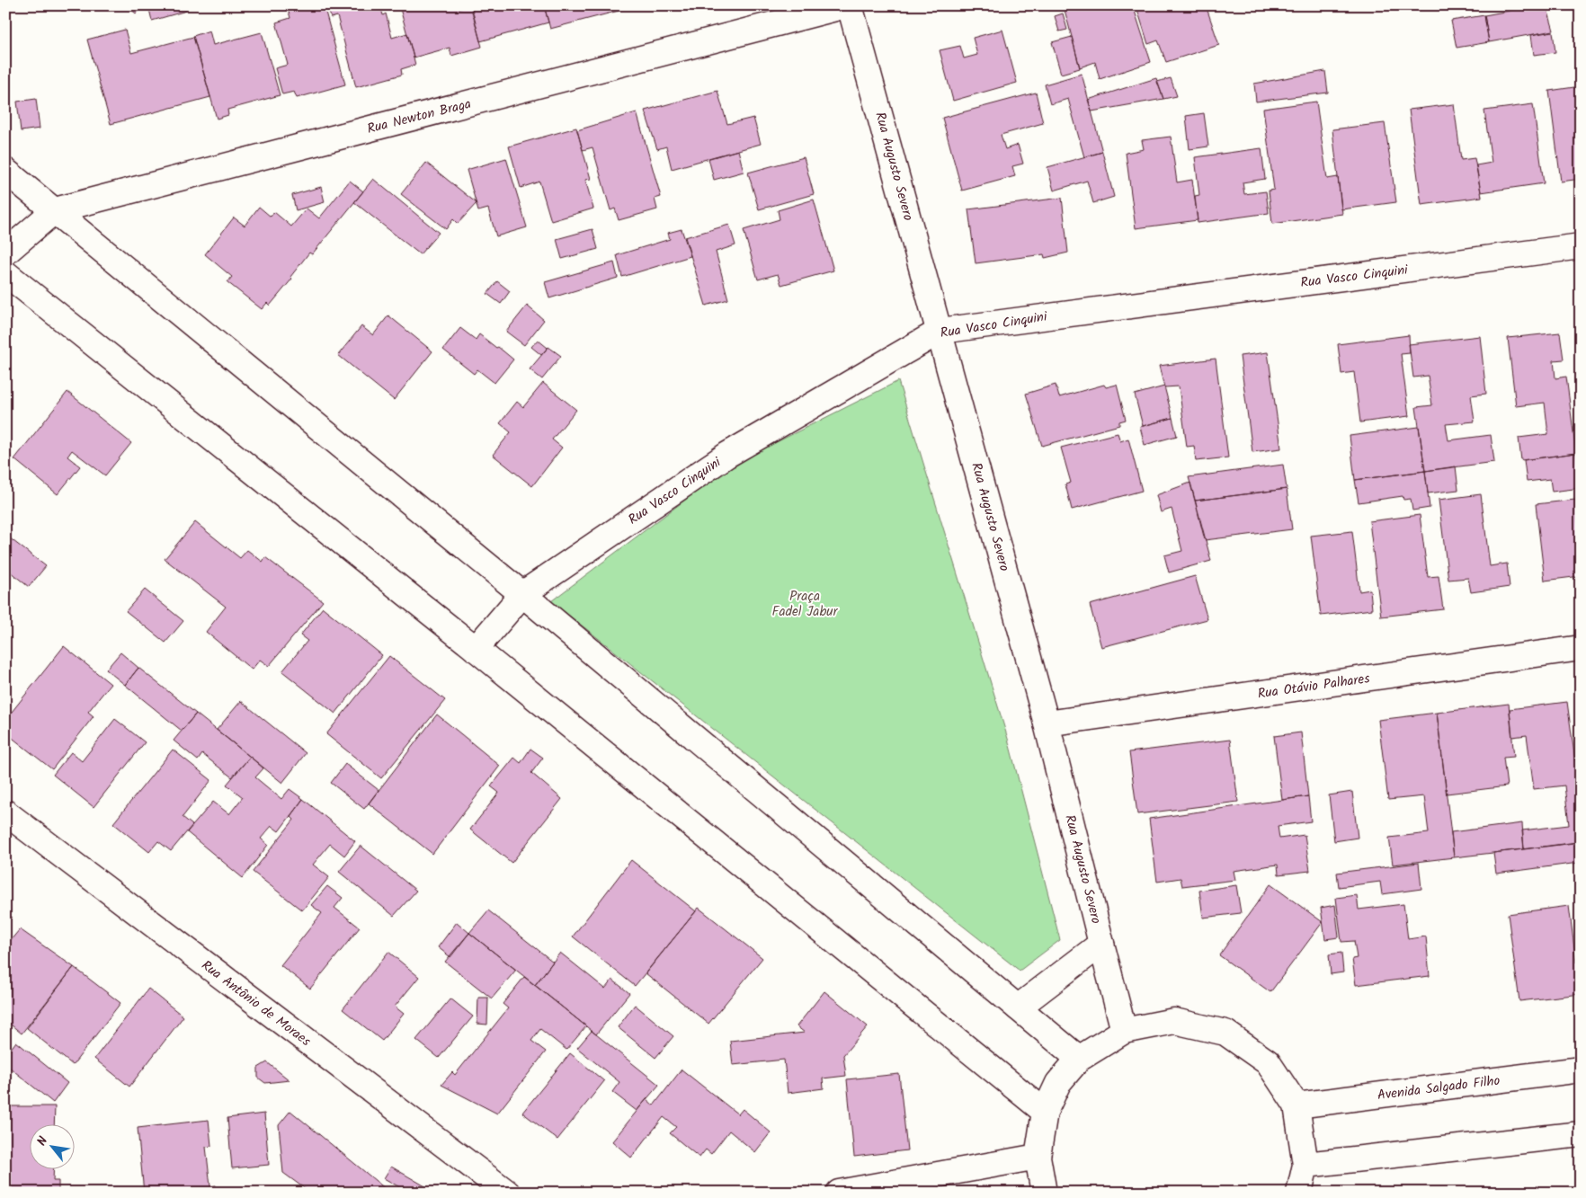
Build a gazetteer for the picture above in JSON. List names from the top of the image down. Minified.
{"streets":{"street":["Rua Newton Braga","Rua Augusto Severo","Rua Vasco Cinquini","Rua Otávio Palhares","Rua Antônio de Moraes","Avenida Salgado Filho"]},"crossings":[["Rua Augusto Severo","Rua Vasco Cinquini"],["Rua Augusto Severo","Rua Otávio Palhares"]],"parks":["Praça Fadel Jabur"],"north":"top left"}
